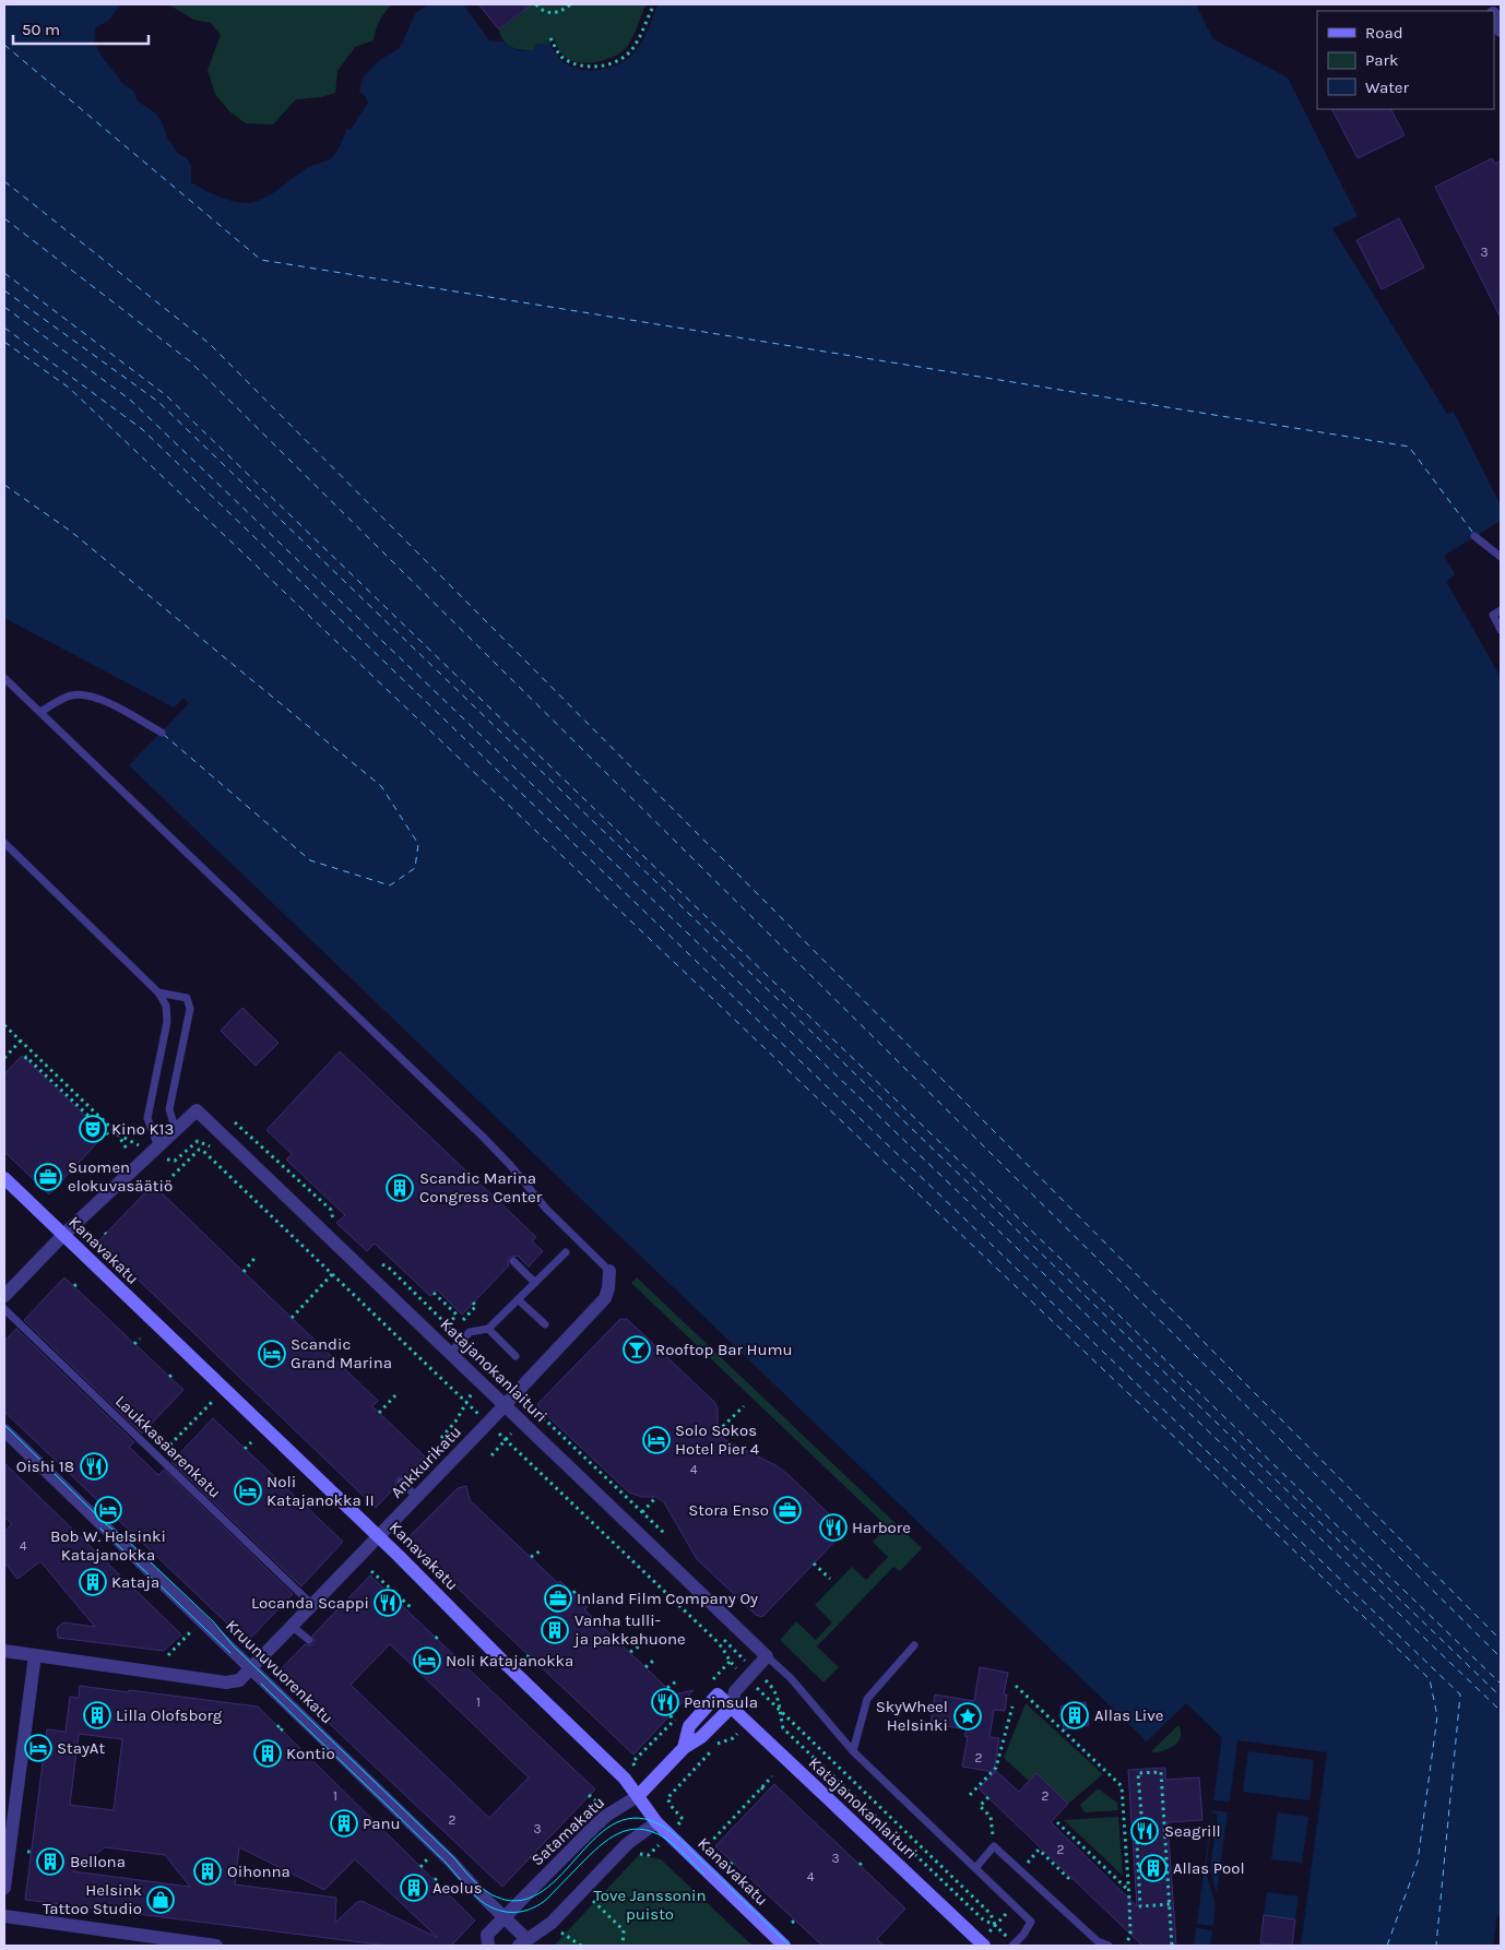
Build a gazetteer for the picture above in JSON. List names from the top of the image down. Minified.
{"streets":{"main road":["Kanavakatu","Katajanokanlaituri","Satamakatu"],"street":["Ankkurikatu","Kruunuvuorenkatu"],"lane":["Laukkasaarenkatu"]},"crossings":[["Kanavakatu","Ankkurikatu"],["Kanavakatu","Satamakatu"],["Katajanokanlaituri","Ankkurikatu"],["Katajanokanlaituri","Satamakatu"],["Laukkasaarenkatu","Ankkurikatu"],["Ankkurikatu","Kruunuvuorenkatu"],["Kruunuvuorenkatu","Satamakatu"]],"parks":["Tove Janssonin puisto"],"places":{"theatre":["Kino K13"],"office":["Suomen elokuvasäätiö","Stora Enso","Inland Film Company Oy"],"building":["Scandic Marina Congress Center","Kataja","Vanha tulli- ja pakkahuone","Lilla Olofsborg","Allas Live","Kontio","Panu","Bellona","Allas Pool","Oihonna","Aeolus"],"bar":["Rooftop Bar Humu"],"hotel":["Scandic Grand Marina","Solo Sokos Hotel Pier 4","Noli Katajanokka II","Bob W. Helsinki Katajanokka","Noli Katajanokka","StayAt"],"restaurant":["Oishi 18","Harbore","Locanda Scappi","Peninsula","Seagrill"],"place":["SkyWheel Helsinki"],"shop":["Helsink Tattoo Studio"]},"house_numbers":["3","4","4","1","2","1","2","2","3","2","3","4"],"legend":["Road","Park","Water"],"scale_bar":"50 m"}
